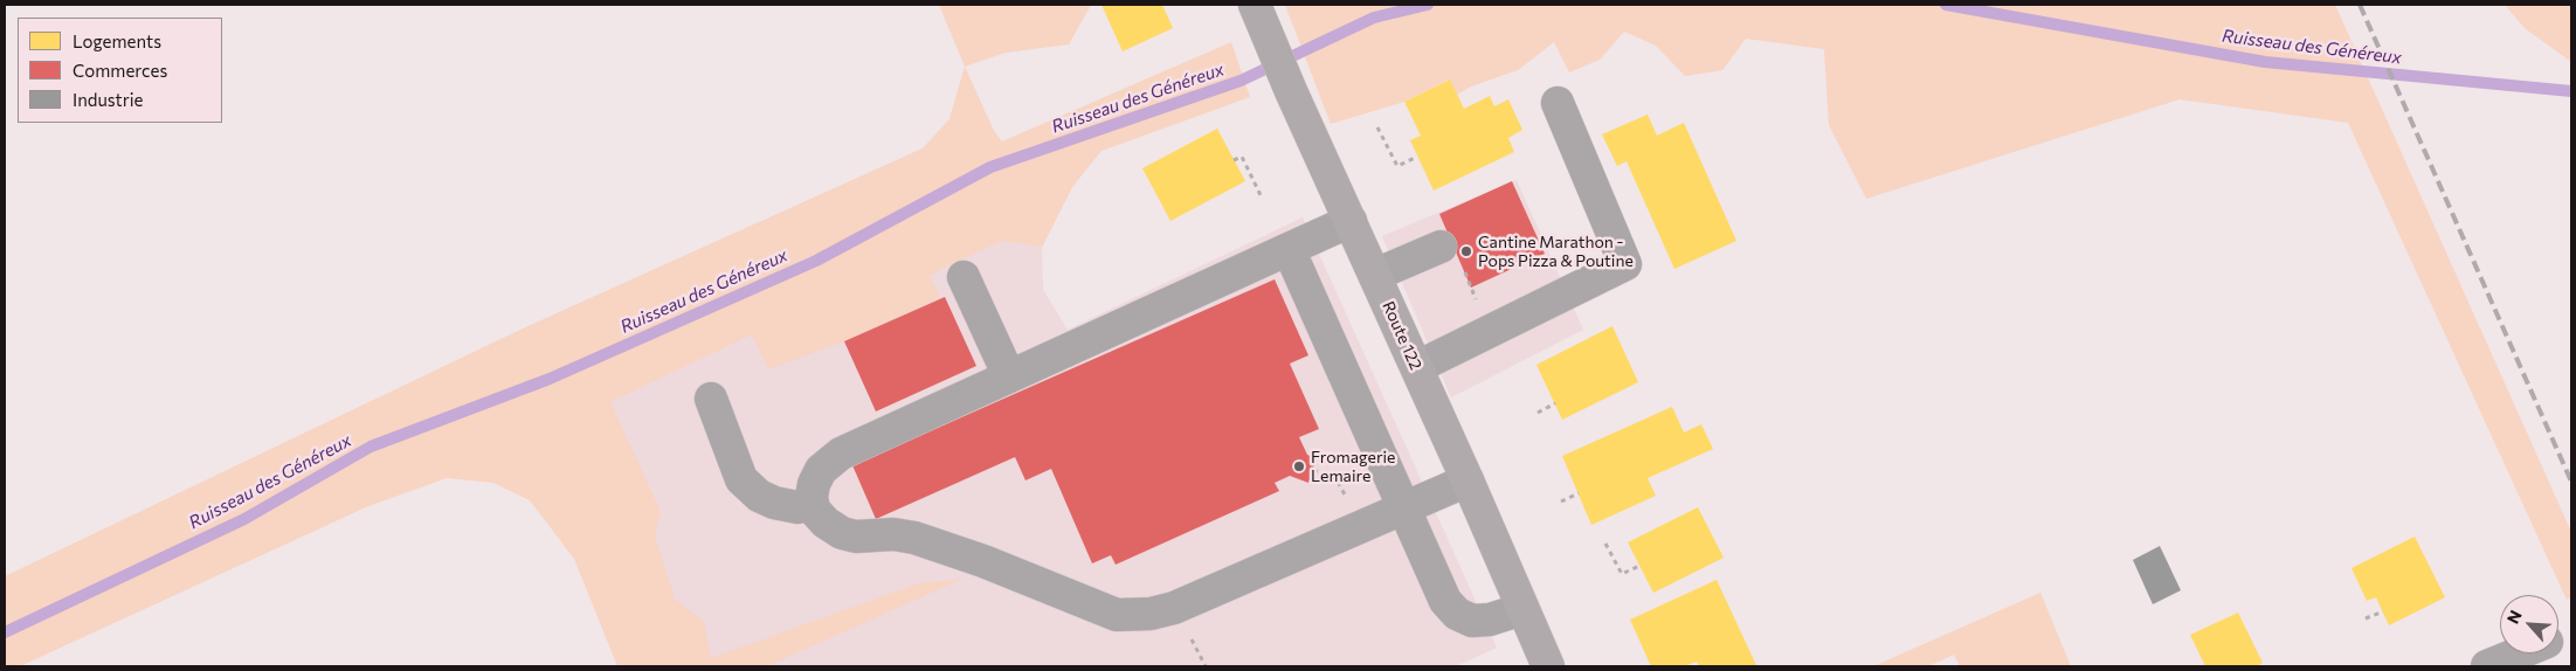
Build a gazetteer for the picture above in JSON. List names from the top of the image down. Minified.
{"streets":{"main road":["Route 122"]},"water":["Ruisseau des Généreux"],"places":["Cantine Marathon - Pops Pizza & Poutine","Fromagerie Lemaire"],"legend":["Logements","Commerces","Industrie"],"north":"top left"}
